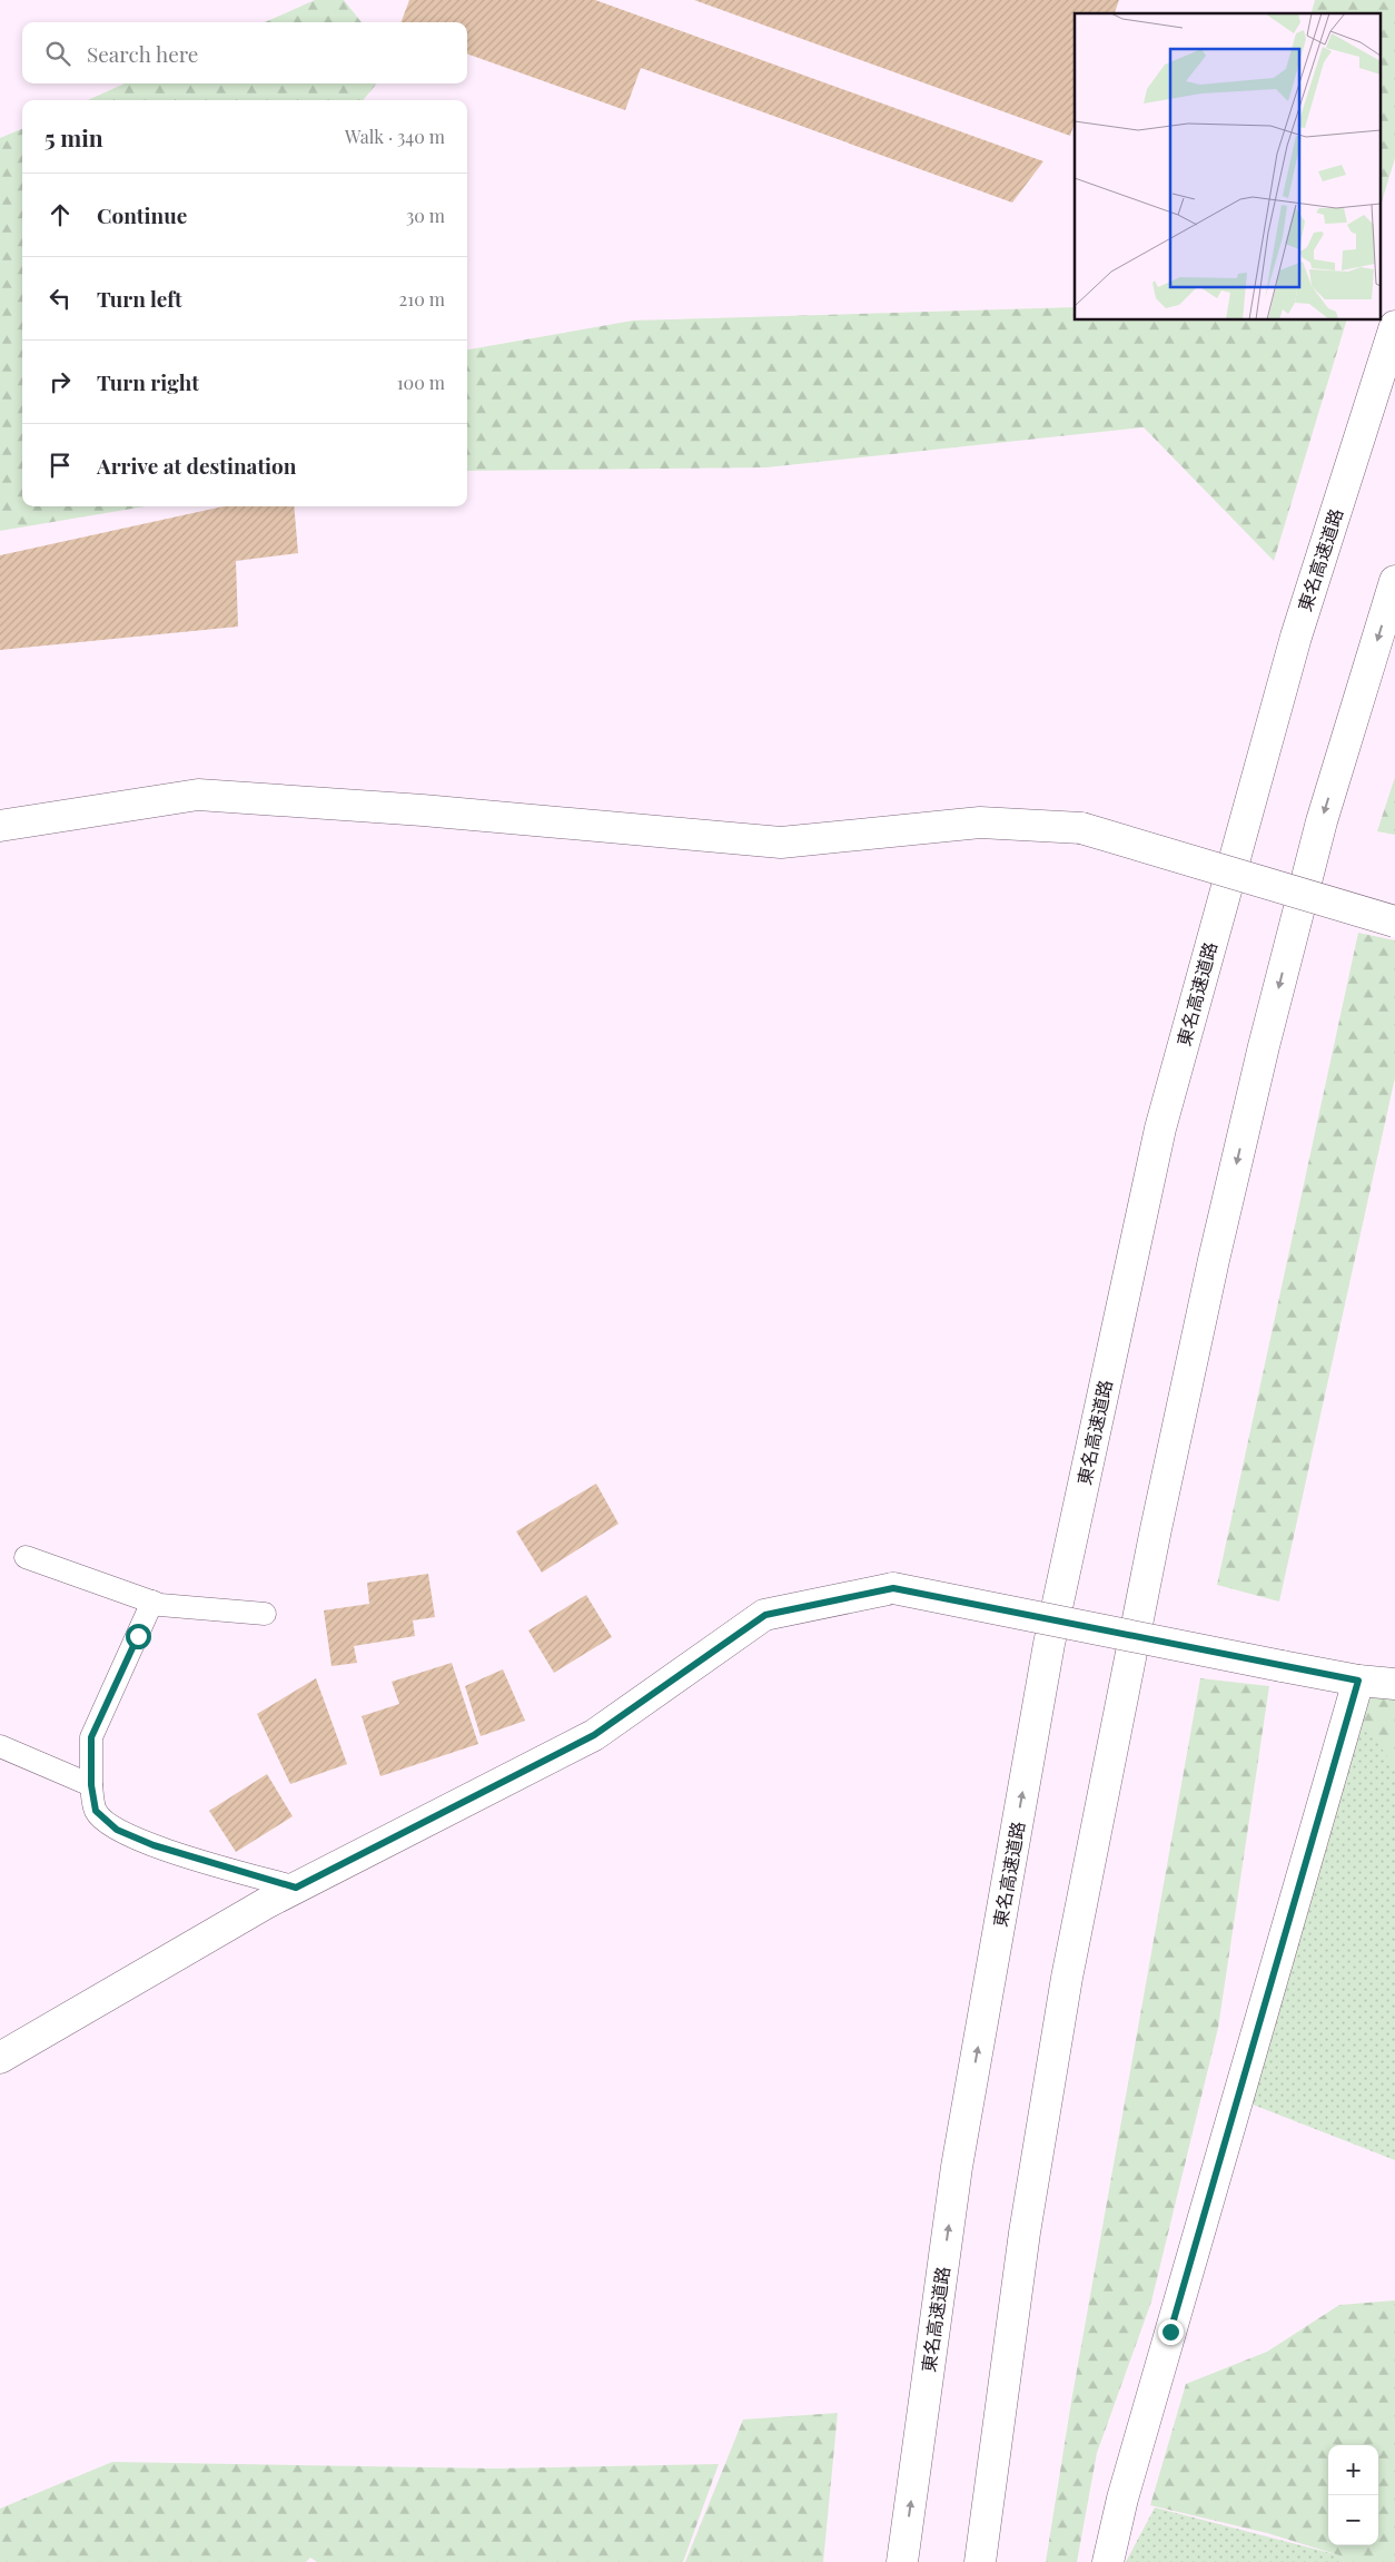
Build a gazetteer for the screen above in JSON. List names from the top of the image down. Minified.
{"streets":{"main road":["東名高速道路"]},"page":{"search":"Search here","heading":["5 min","Walk · 340 m"],"list":[["Continue","30 m"],["Turn left","210 m"],["Turn right","100 m"],"Arrive at destination"],"map_buttons":["+","−"]}}
